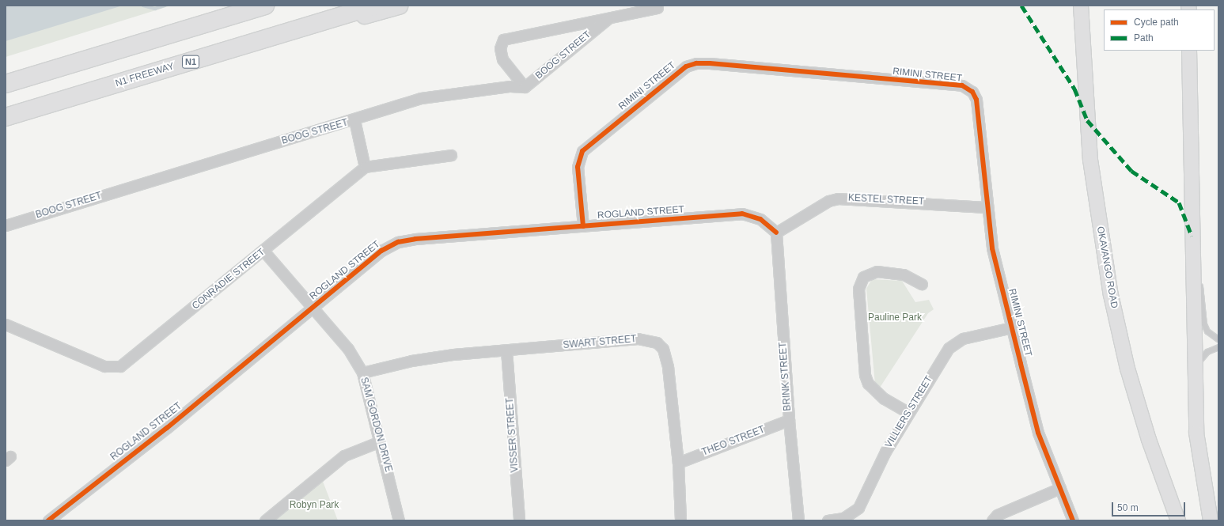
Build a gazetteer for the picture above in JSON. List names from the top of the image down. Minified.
{"streets":{"highway":["N1","N1 FREEWAY"],"main road":["OKAVANGO ROAD"],"street":["BOOG STREET","RIMINI STREET","KESTEL STREET","ROGLAND STREET","CONRADIE STREET","SWART STREET","BRINK STREET","VILLIERS STREET","SAM GORDON DRIVE","VISSER STREET","THEO STREET"]},"crossings":[["RIMINI STREET","KESTEL STREET"],["RIMINI STREET","ROGLAND STREET"],["RIMINI STREET","VILLIERS STREET"],["KESTEL STREET","ROGLAND STREET"],["KESTEL STREET","BRINK STREET"],["ROGLAND STREET","BRINK STREET"],["ROGLAND STREET","SAM GORDON DRIVE"],["CONRADIE STREET","SAM GORDON DRIVE"],["SWART STREET","SAM GORDON DRIVE"],["SWART STREET","VISSER STREET"],["SWART STREET","THEO STREET"],["BRINK STREET","THEO STREET"]],"parks":["Pauline Park","Robyn Park"],"legend":["Cycle path","Path"],"scale_bar":"50 m"}
